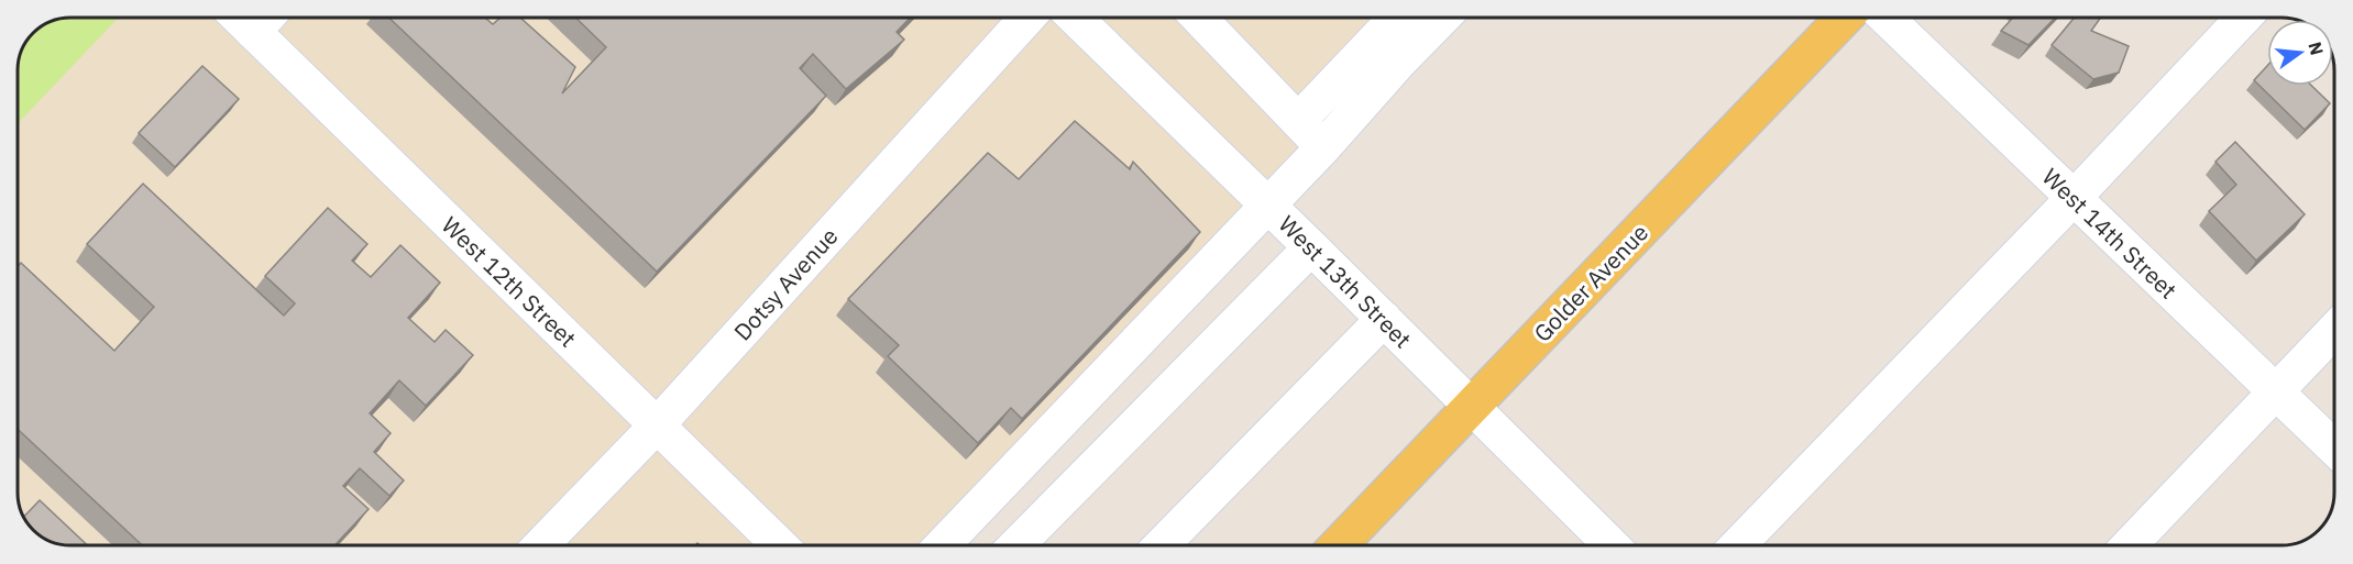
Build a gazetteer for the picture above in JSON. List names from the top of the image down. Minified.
{"streets":{"main road":["Golder Avenue"],"street":["West 14th Street","West 12th Street","West 13th Street","Dotsy Avenue"]},"crossings":[["West 12th Street","Dotsy Avenue"],["West 13th Street","Golder Avenue"]],"north":"right"}
